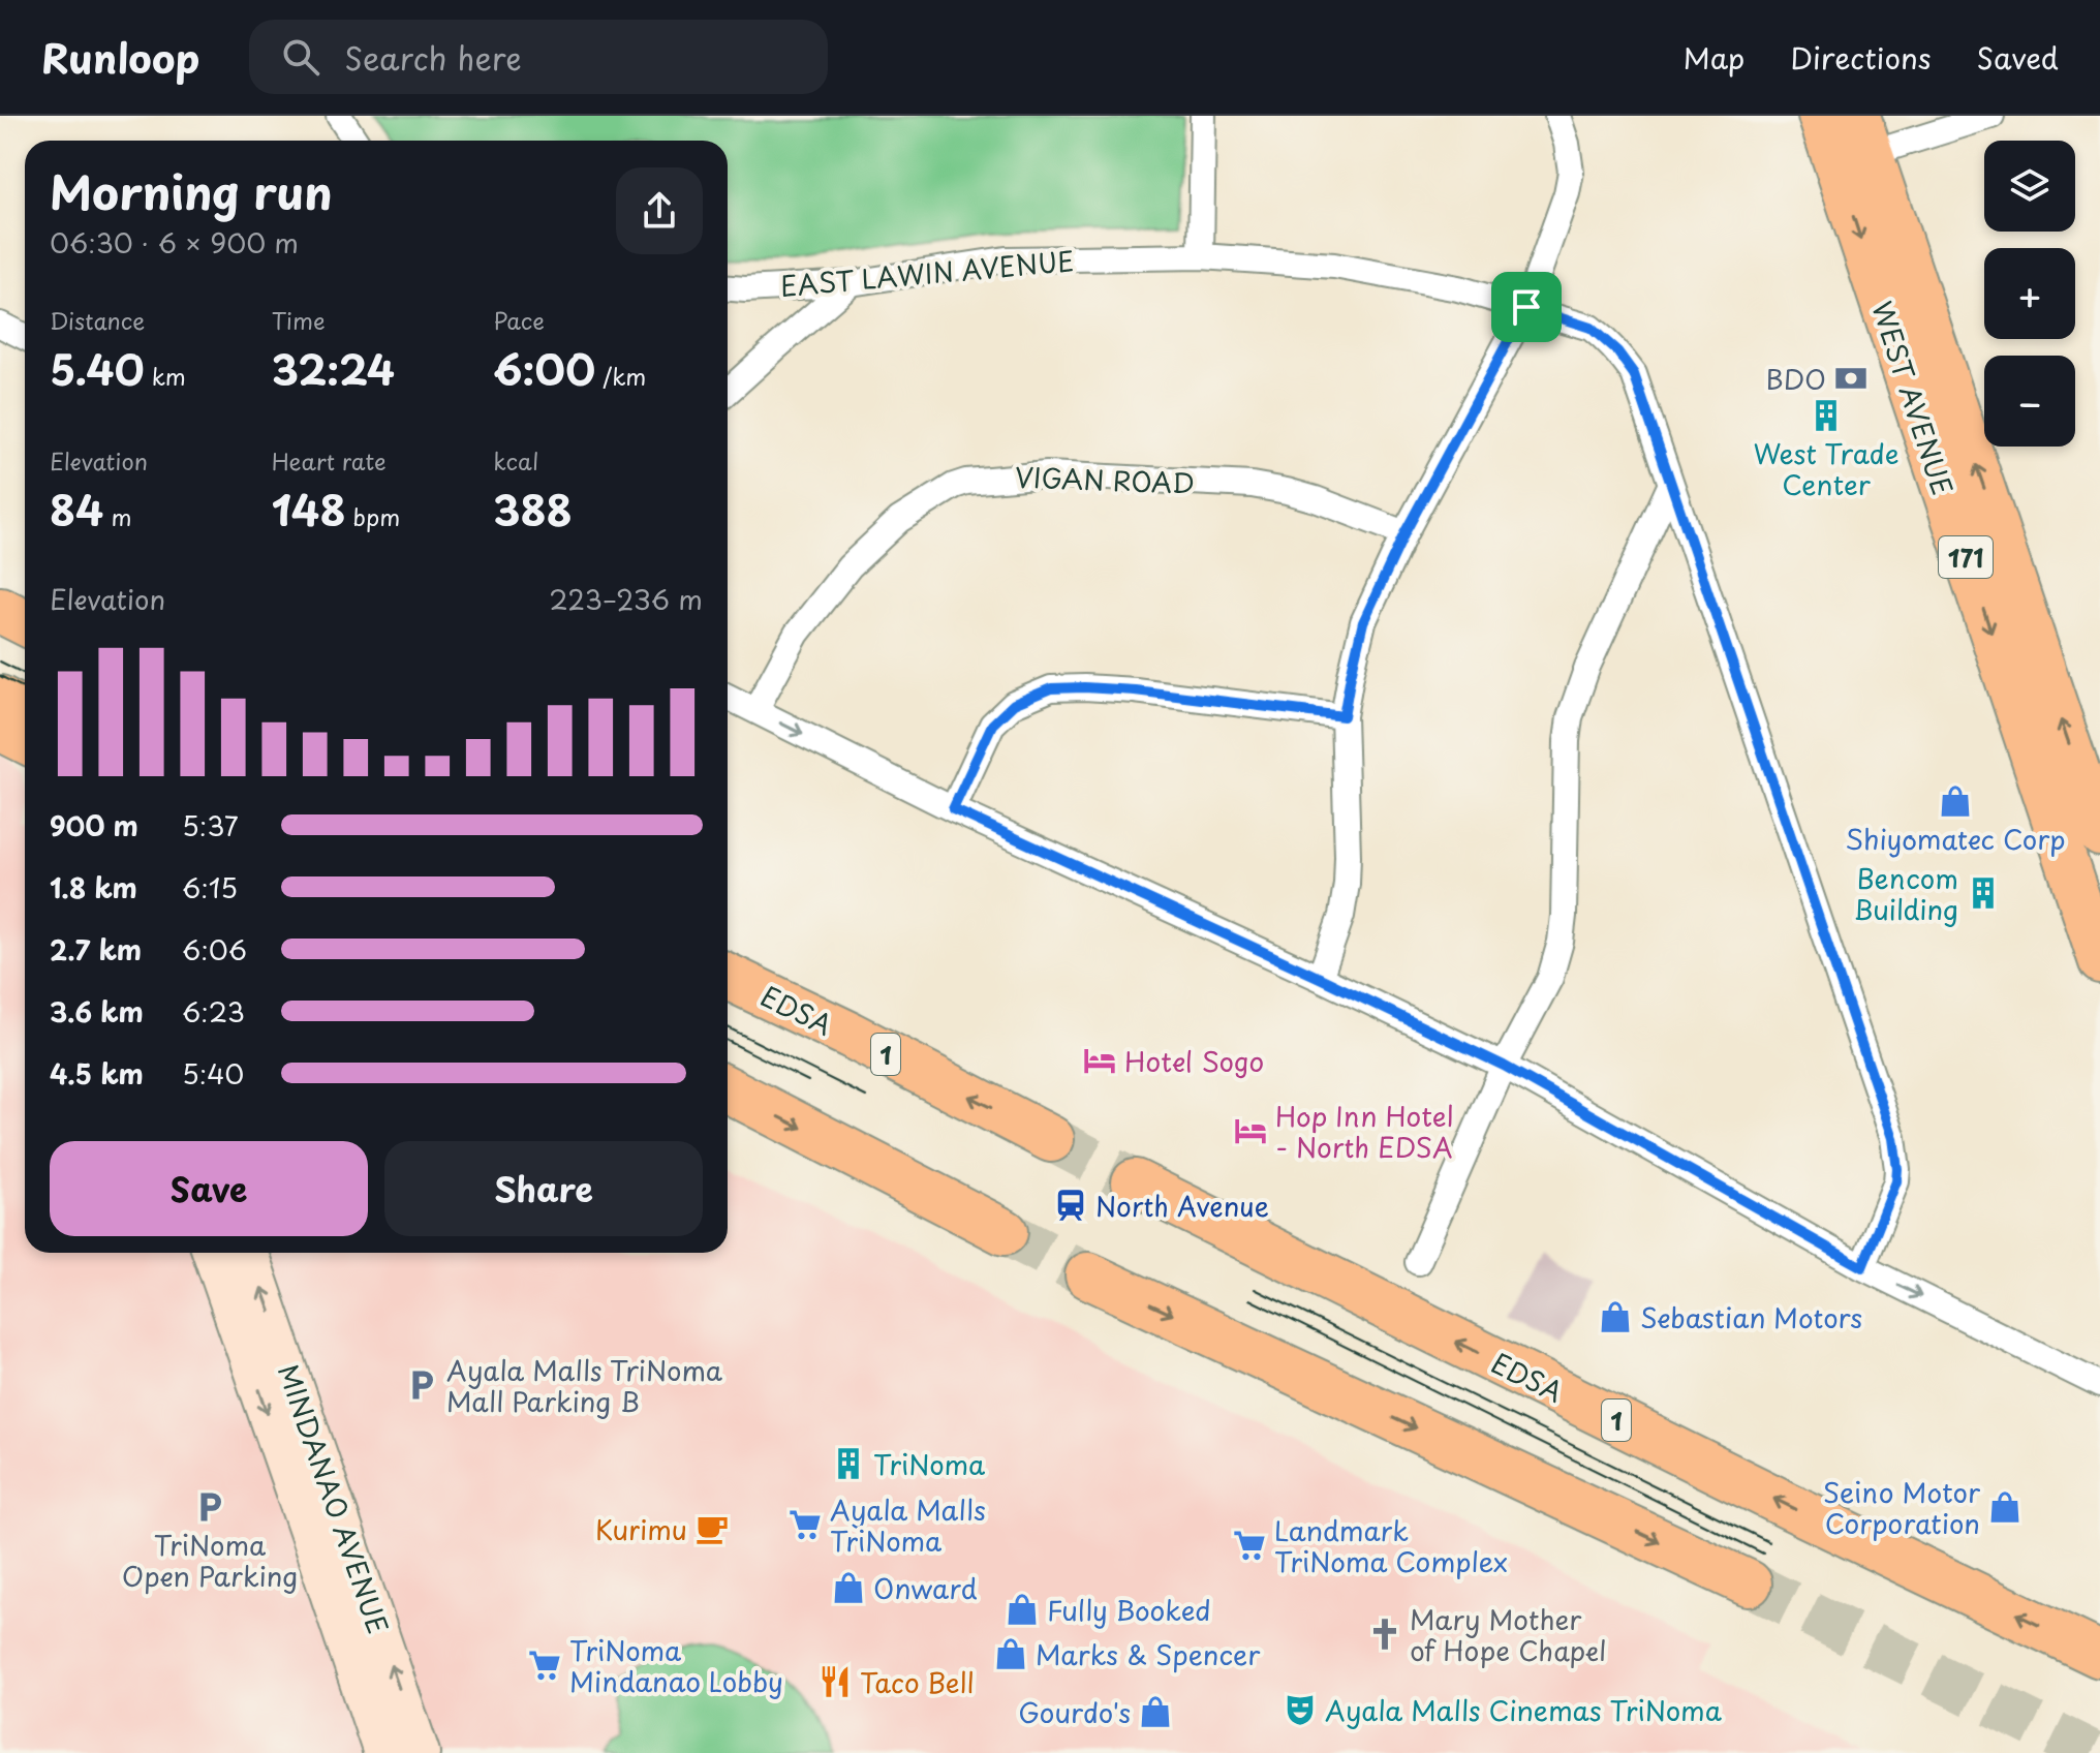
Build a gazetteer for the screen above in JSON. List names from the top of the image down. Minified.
{"streets":{"highway":["EDSA","1"],"main road":["WEST AVENUE","171"],"street":["EAST LAWIN AVENUE","VIGAN ROAD","MINDANAO AVENUE"]},"places":{"bank":["BDO"],"building":["West Trade Center","Bencom Building","TriNoma"],"shop":["Shiyomatec Corp","Sebastian Motors","Seino Motor Corporation","Onward","Fully Booked","Marks & Spencer","Gourdo's"],"hotel":["Hotel Sogo","Hop Inn Hotel - North EDSA"],"station":["North Avenue"],"parking":["Ayala Malls TriNoma Mall Parking B","TriNoma Open Parking"],"supermarket":["Ayala Malls TriNoma","Landmark TriNoma Complex","TriNoma Mindanao Lobby"],"cafe":["Kurimu"],"church":["Mary Mother of Hope Chapel"],"restaurant":["Taco Bell"],"theatre":["Ayala Malls Cinemas TriNoma"]},"page":{"header":"Runloop","search":"Search here","nav":["Map","Directions","Saved"],"map_buttons":["+","−"],"heading":["Morning run","06:30 · 6 × 900 m"],"stats":[["Distance","5.40 km"],["Time","32:24"],["Pace","6:00 /km"],["Elevation","84 m"],["Heart rate","148 bpm"],["kcal","388"]],"chart":["Elevation","223–236 m"],"list":[{"name":"900 m","note":"5:37"},{"name":"1.8 km","note":"6:15"},{"name":"2.7 km","note":"6:06"},{"name":"3.6 km","note":"6:23"},{"name":"4.5 km","note":"5:40"}],"buttons":["Save","Share"]}}
